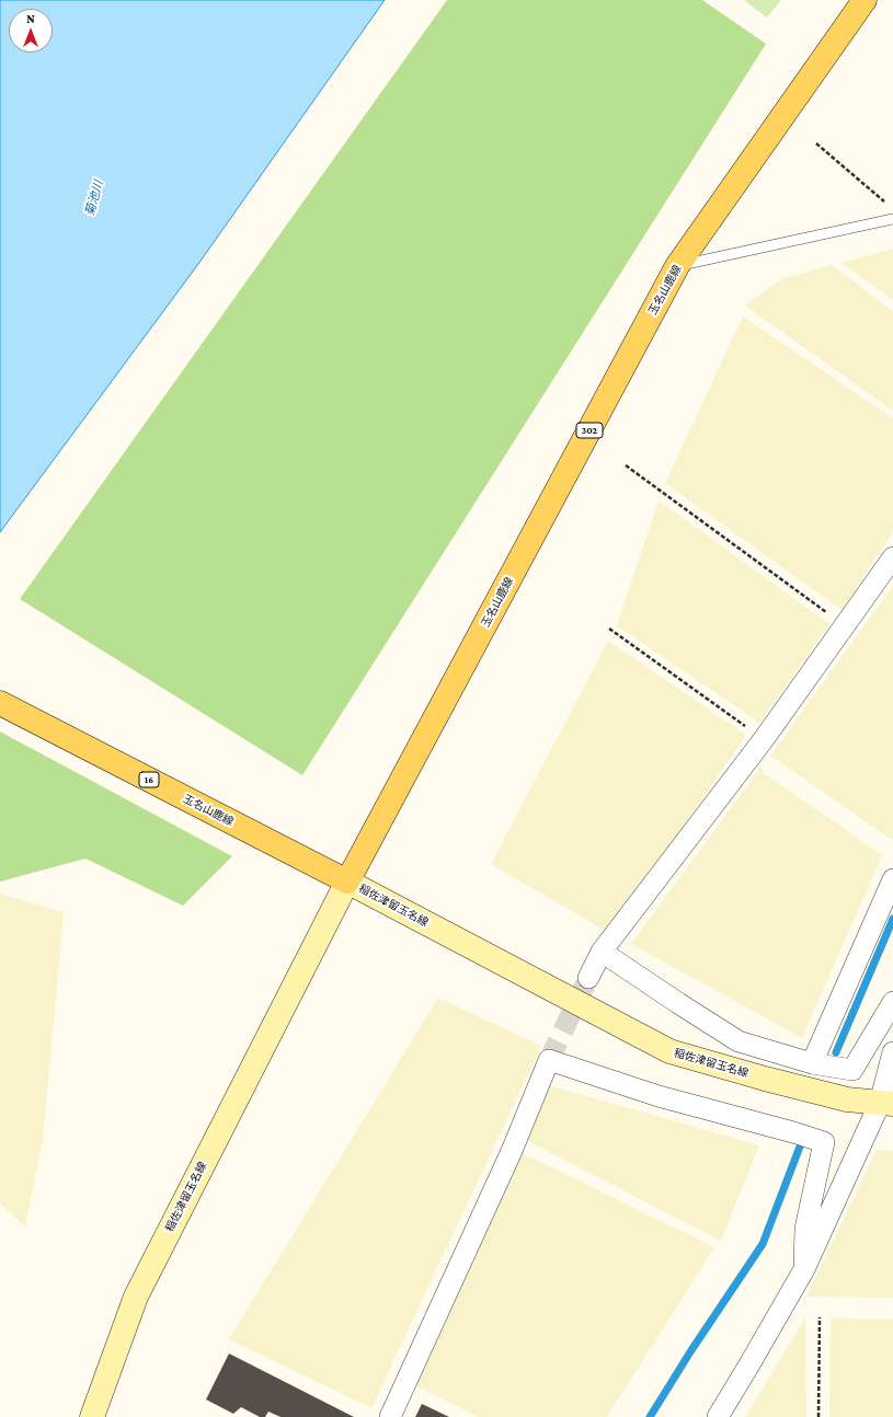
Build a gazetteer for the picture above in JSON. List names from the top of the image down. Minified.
{"streets":{"main road":["玉名山鹿線","302","16","稲佐津留玉名線"]},"crossings":[["玉名山鹿線","稲佐津留玉名線"]],"water":["菊池川"],"north":"top"}
